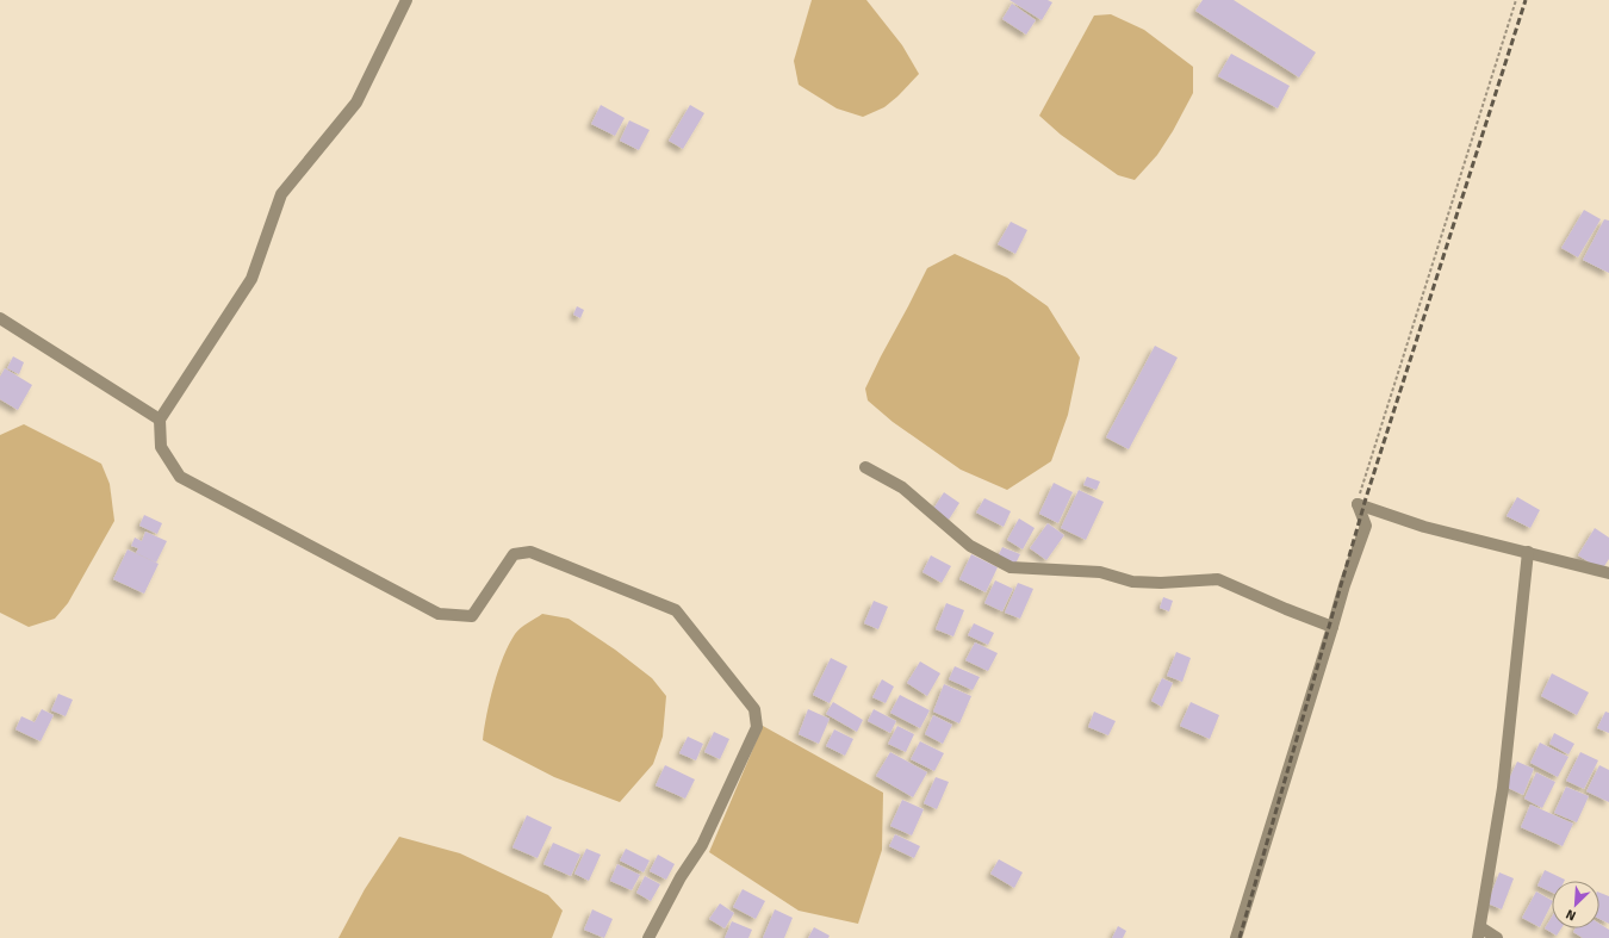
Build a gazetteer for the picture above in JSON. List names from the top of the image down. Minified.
{"north":"bottom left"}
